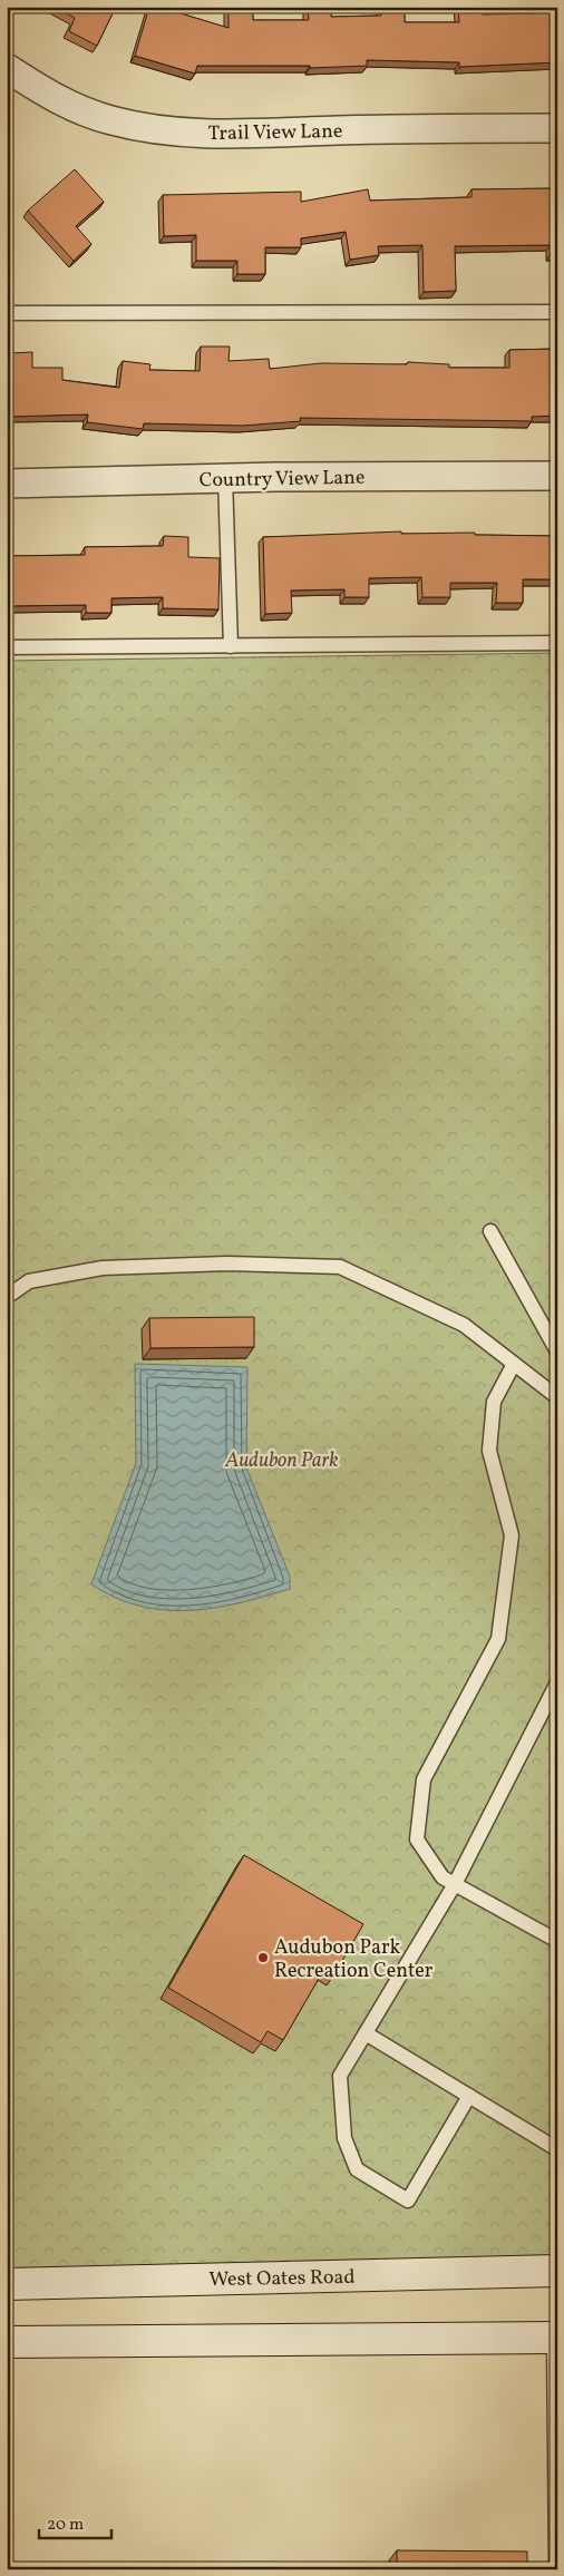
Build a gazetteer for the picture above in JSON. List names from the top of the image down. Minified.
{"streets":{"main road":["West Oates Road"],"street":["Trail View Lane","Country View Lane"]},"parks":["Audubon Park"],"places":["Audubon Park Recreation Center"],"scale_bar":"20 m"}
